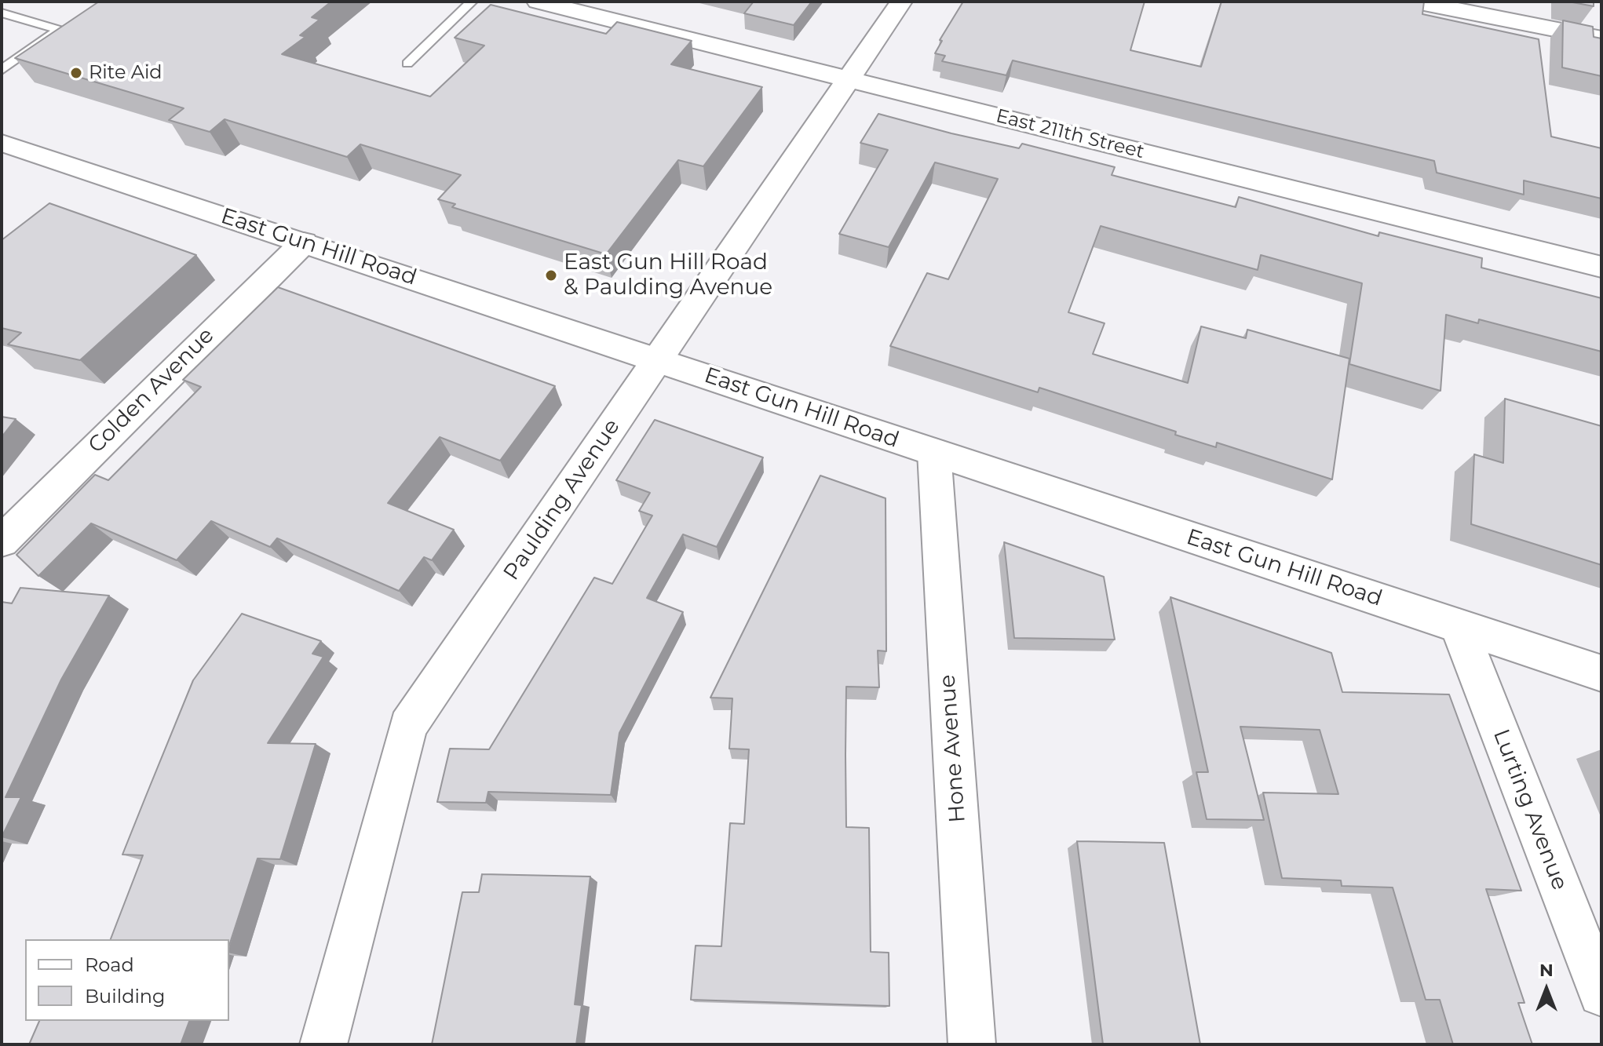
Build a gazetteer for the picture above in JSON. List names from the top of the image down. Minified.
{"streets":{"street":["East 211th Street","East Gun Hill Road","Colden Avenue","Paulding Avenue","Hone Avenue","Lurting Avenue"]},"crossings":[["East 211th Street","Paulding Avenue"],["East Gun Hill Road","Colden Avenue"],["East Gun Hill Road","Paulding Avenue"],["East Gun Hill Road","Hone Avenue"],["East Gun Hill Road","Lurting Avenue"]],"places":["Rite Aid","East Gun Hill Road & Paulding Avenue"],"legend":["Road","Building"],"north":"top"}
